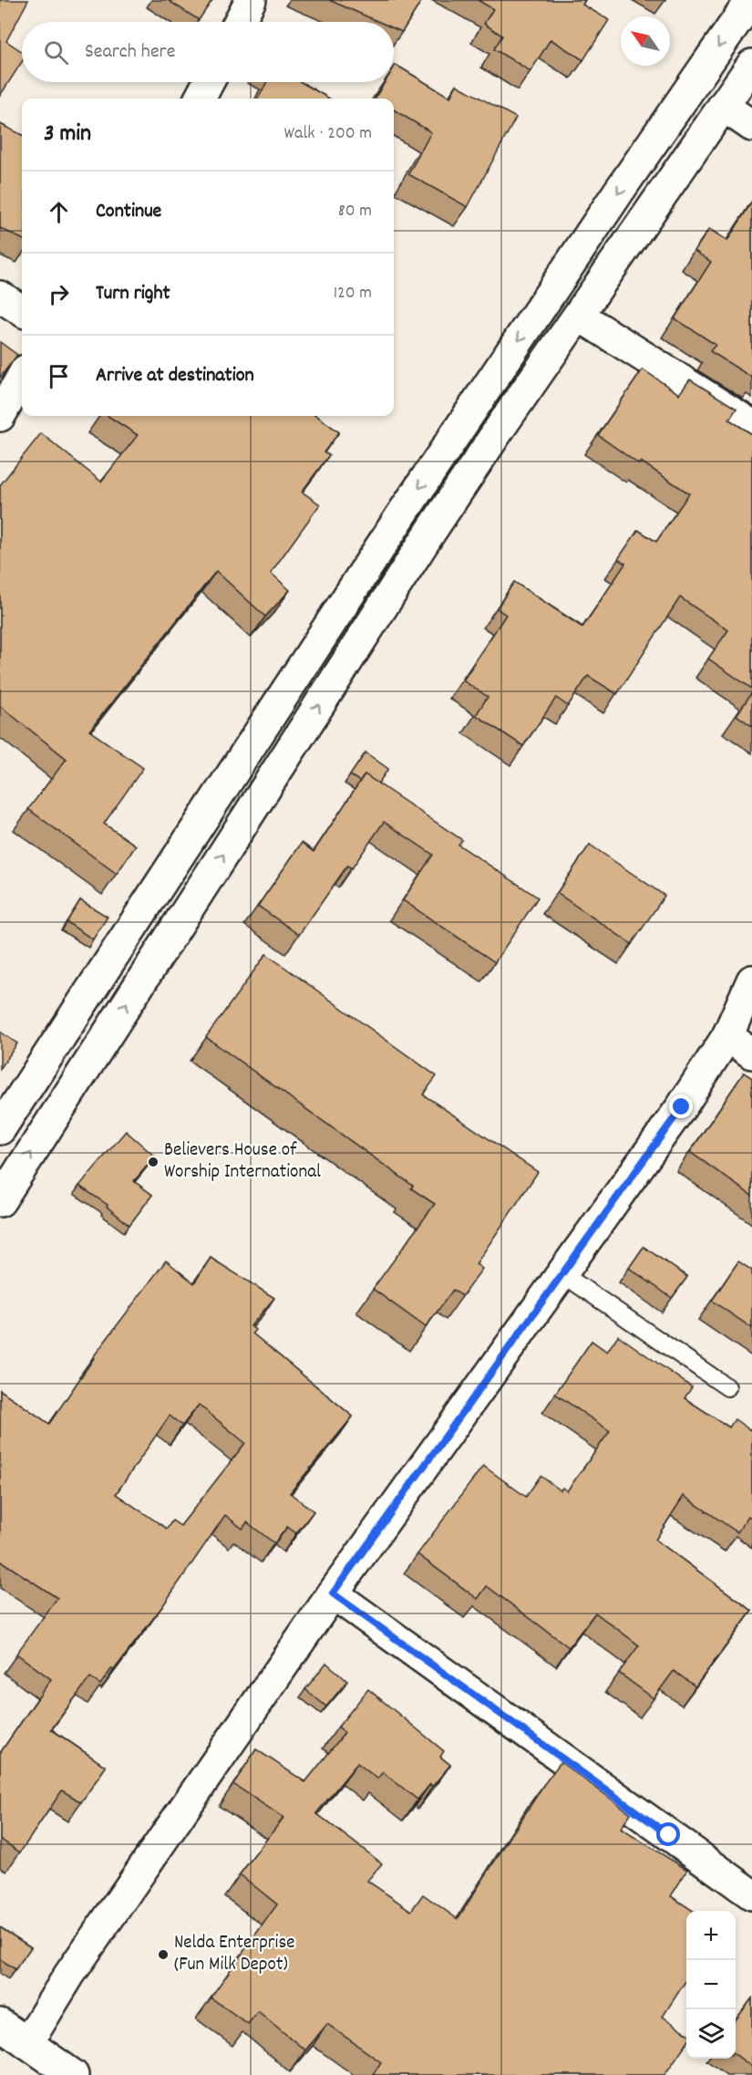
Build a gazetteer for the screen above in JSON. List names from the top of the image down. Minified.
{"places":["Believers House of Worship International","Nelda Enterprise (Fun Milk Depot)"],"north":"top left","page":{"search":"Search here","heading":["3 min","Walk · 200 m"],"list":[["Continue","80 m"],["Turn right","120 m"],"Arrive at destination"],"map_buttons":["+","−"]}}
